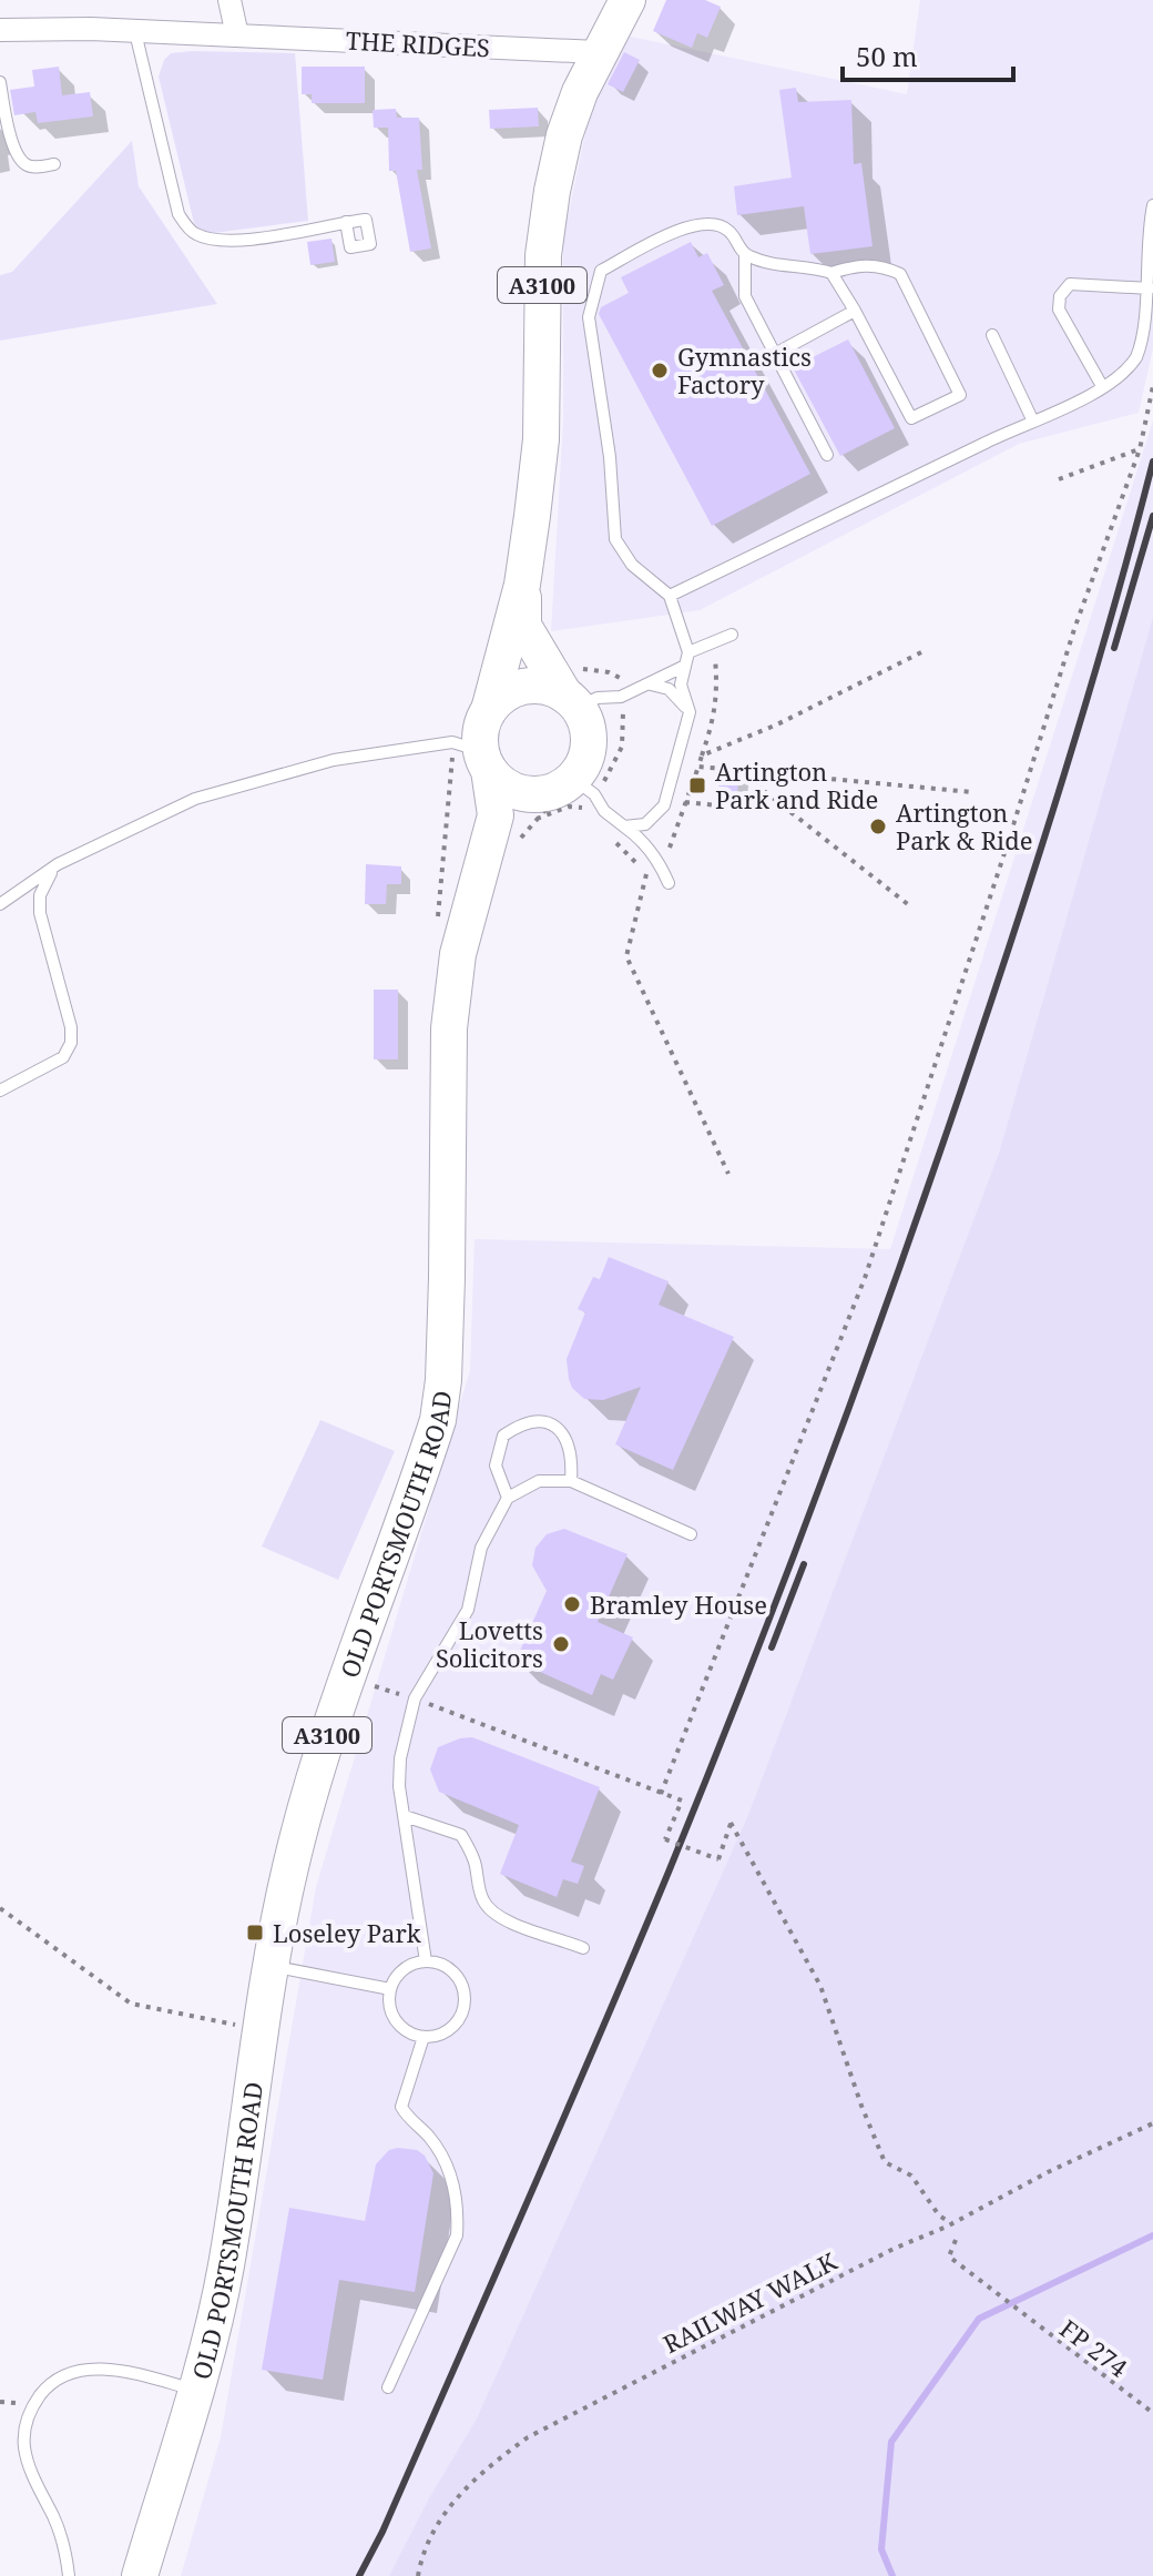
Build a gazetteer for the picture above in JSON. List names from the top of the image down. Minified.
{"streets":{"main road":["A3100","OLD PORTSMOUTH ROAD"],"street":["THE RIDGES"],"path":["RAILWAY WALK","FP 274"]},"crossings":[["THE RIDGES","A3100"],["A3100","OLD PORTSMOUTH ROAD"]],"places":{"other":["Gymnastics Factory","Artington Park & Ride","Bramley House","Lovetts Solicitors"],"transit":["Artington Park and Ride","Loseley Park"]},"scale_bar":"50 m"}
